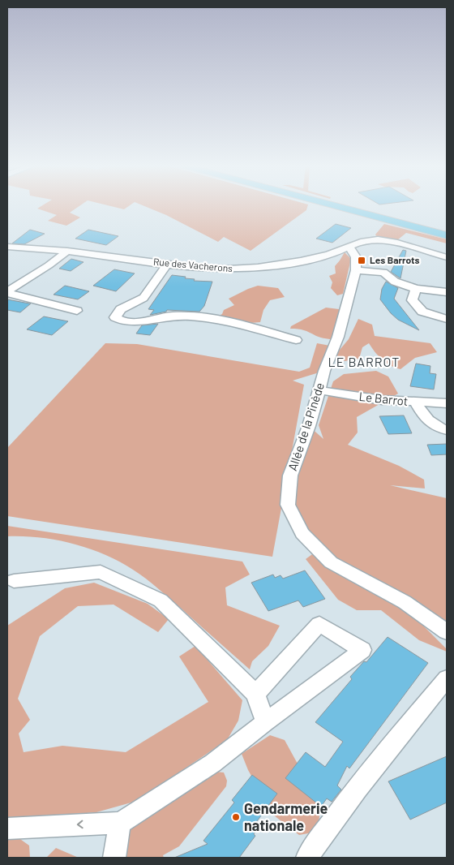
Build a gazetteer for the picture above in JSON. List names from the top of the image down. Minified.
{"streets":{"street":["Rue des Vacherons","Le Barrot","Allée de la Pinède"]},"crossings":[["Rue des Vacherons","Allée de la Pinède"],["Le Barrot","Allée de la Pinède"]],"districts":["LE BARROT"],"places":{"transit":["Les Barrots"],"other":["Gendarmerie nationale"]}}
